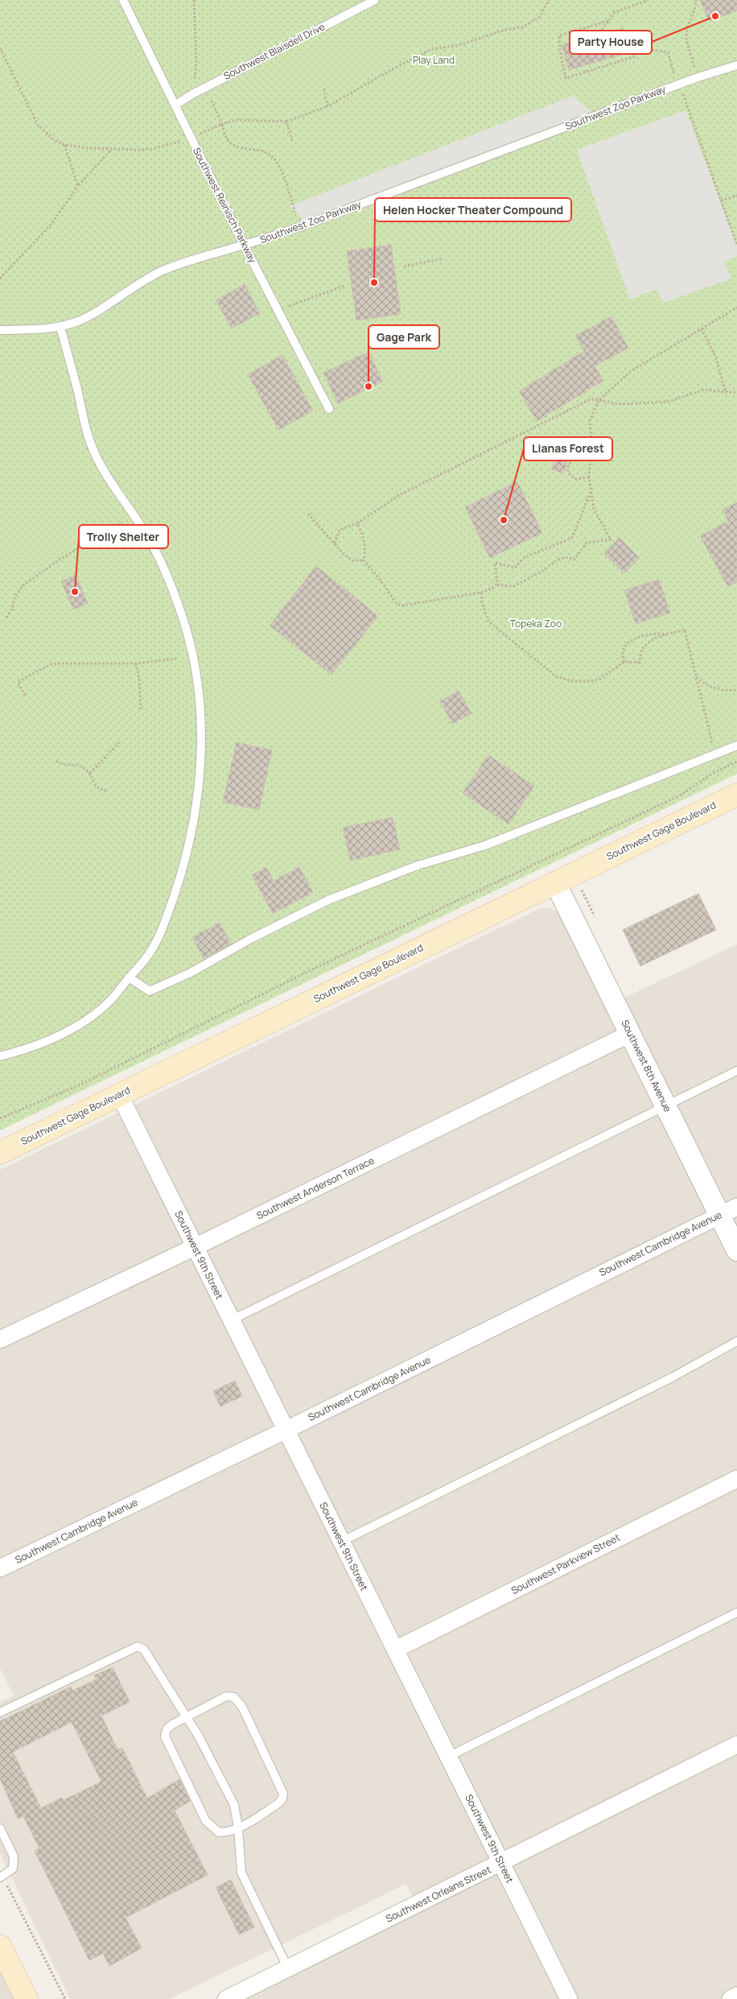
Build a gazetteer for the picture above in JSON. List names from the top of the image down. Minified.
{"streets":{"main road":["Southwest Gage Boulevard"],"street":["Southwest 8th Avenue","Southwest Anderson Terrace","Southwest Cambridge Avenue","Southwest 9th Street","Southwest Parkview Street","Southwest Orleans Street"],"lane":["Southwest Blaisdell Drive","Southwest Zoo Parkway","Southwest Reinisch Parkway"]},"crossings":[["Southwest Blaisdell Drive","Southwest Reinisch Parkway"],["Southwest Zoo Parkway","Southwest Reinisch Parkway"],["Southwest Gage Boulevard","Southwest 8th Avenue"],["Southwest Gage Boulevard","Southwest 9th Street"],["Southwest 8th Avenue","Southwest Anderson Terrace"],["Southwest 8th Avenue","Southwest Cambridge Avenue"],["Southwest Anderson Terrace","Southwest 9th Street"],["Southwest Cambridge Avenue","Southwest 9th Street"],["Southwest 9th Street","Southwest Parkview Street"],["Southwest 9th Street","Southwest Orleans Street"]],"parks":["Play Land","Topeka Zoo"],"places":["Party House","Helen Hocker Theater Compound","Gage Park","Lianas Forest","Trolly Shelter"]}
